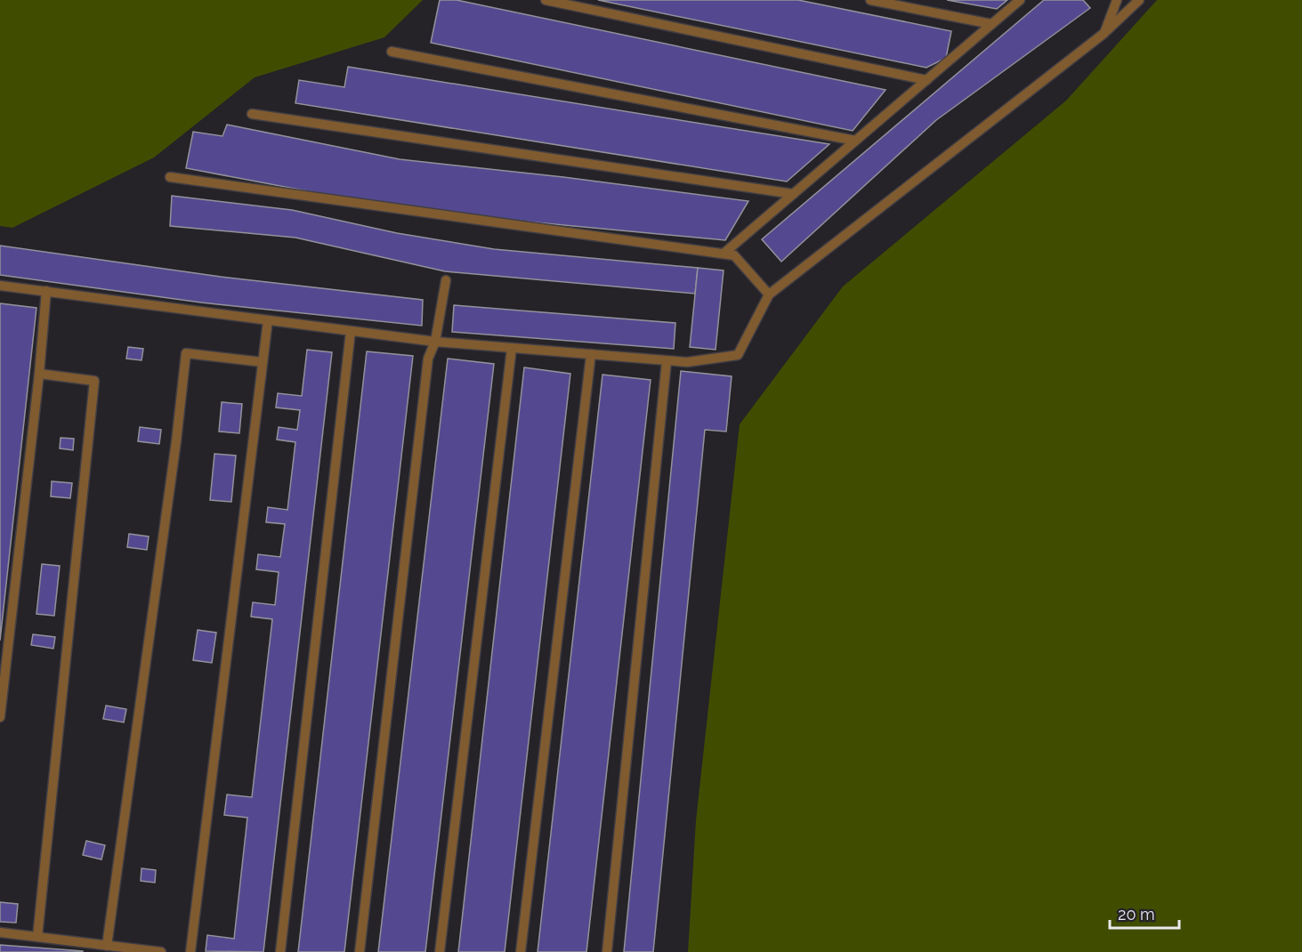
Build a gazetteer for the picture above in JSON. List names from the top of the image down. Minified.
{"scale_bar":"20 m"}
